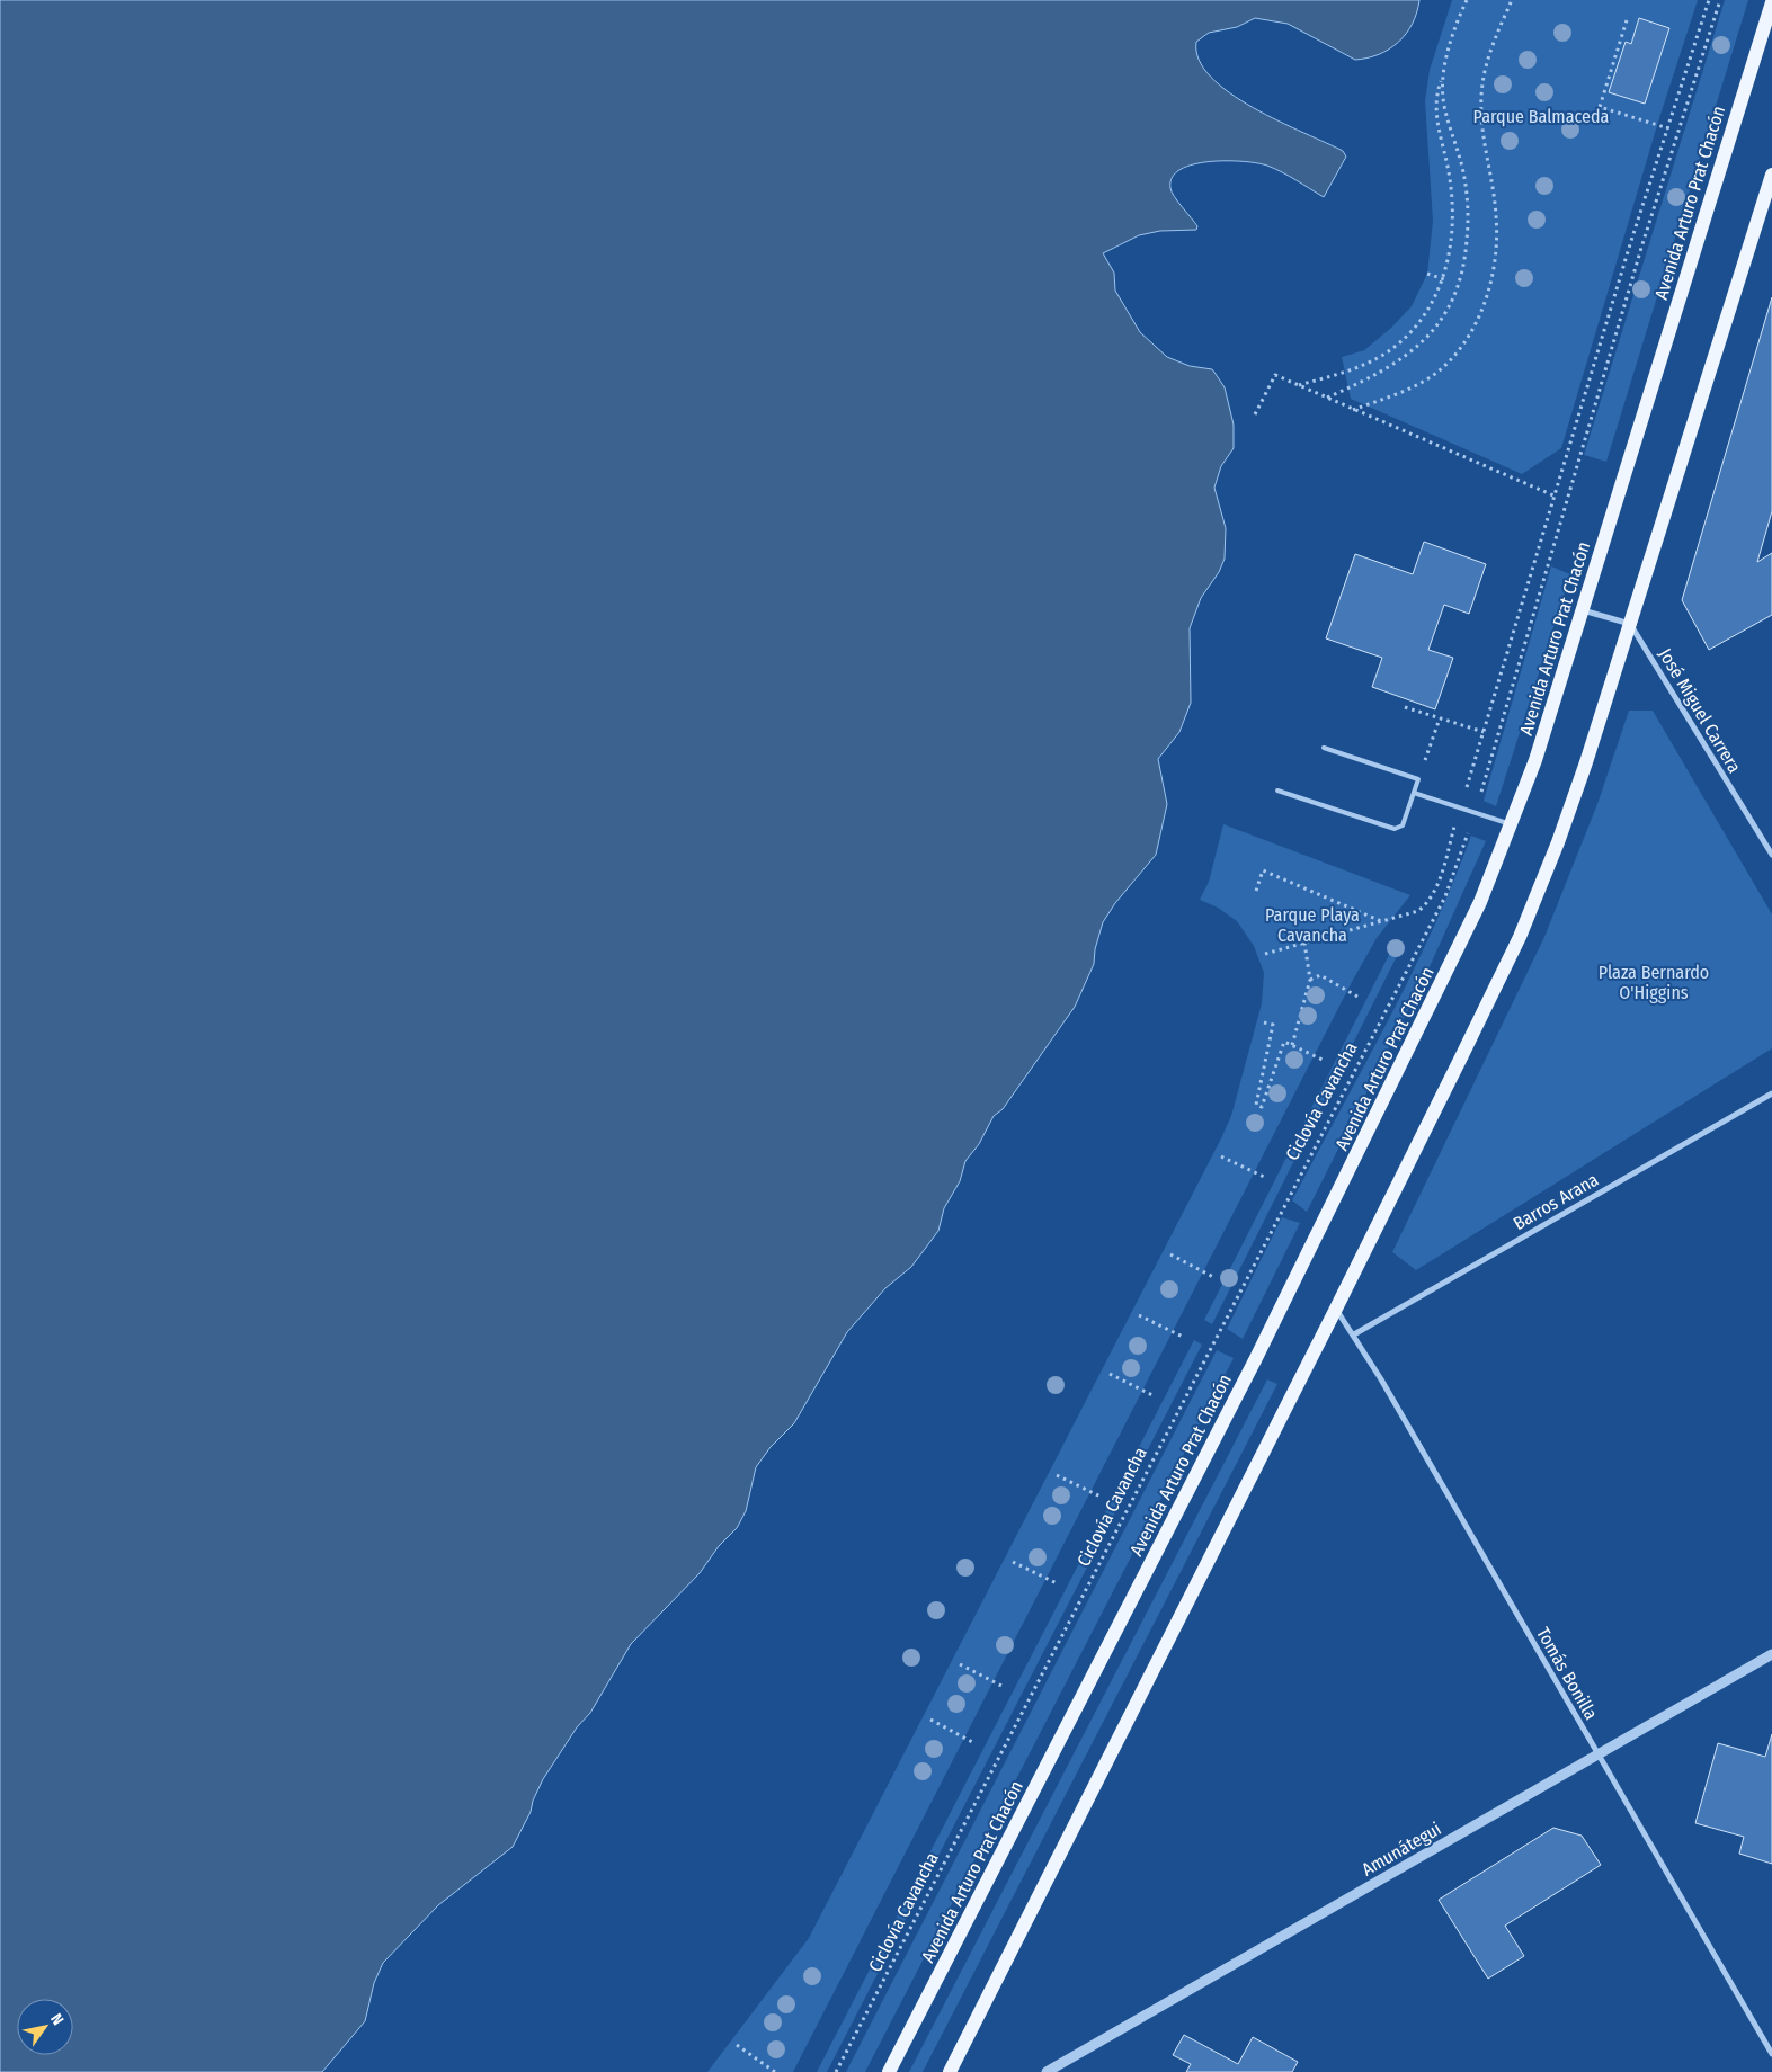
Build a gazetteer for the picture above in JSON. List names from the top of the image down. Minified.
{"streets":{"main road":["Avenida Arturo Prat Chacón"],"street":["José Miguel Carrera","Barros Arana","Tomás Bonilla","Amunátegui"],"path":["Ciclovía Cavancha"]},"crossings":[["Barros Arana","Tomás Bonilla"],["Tomás Bonilla","Amunátegui"]],"parks":["Parque Balmaceda","Parque Playa Cavancha","Plaza Bernardo O'Higgins"],"north":"top right"}
